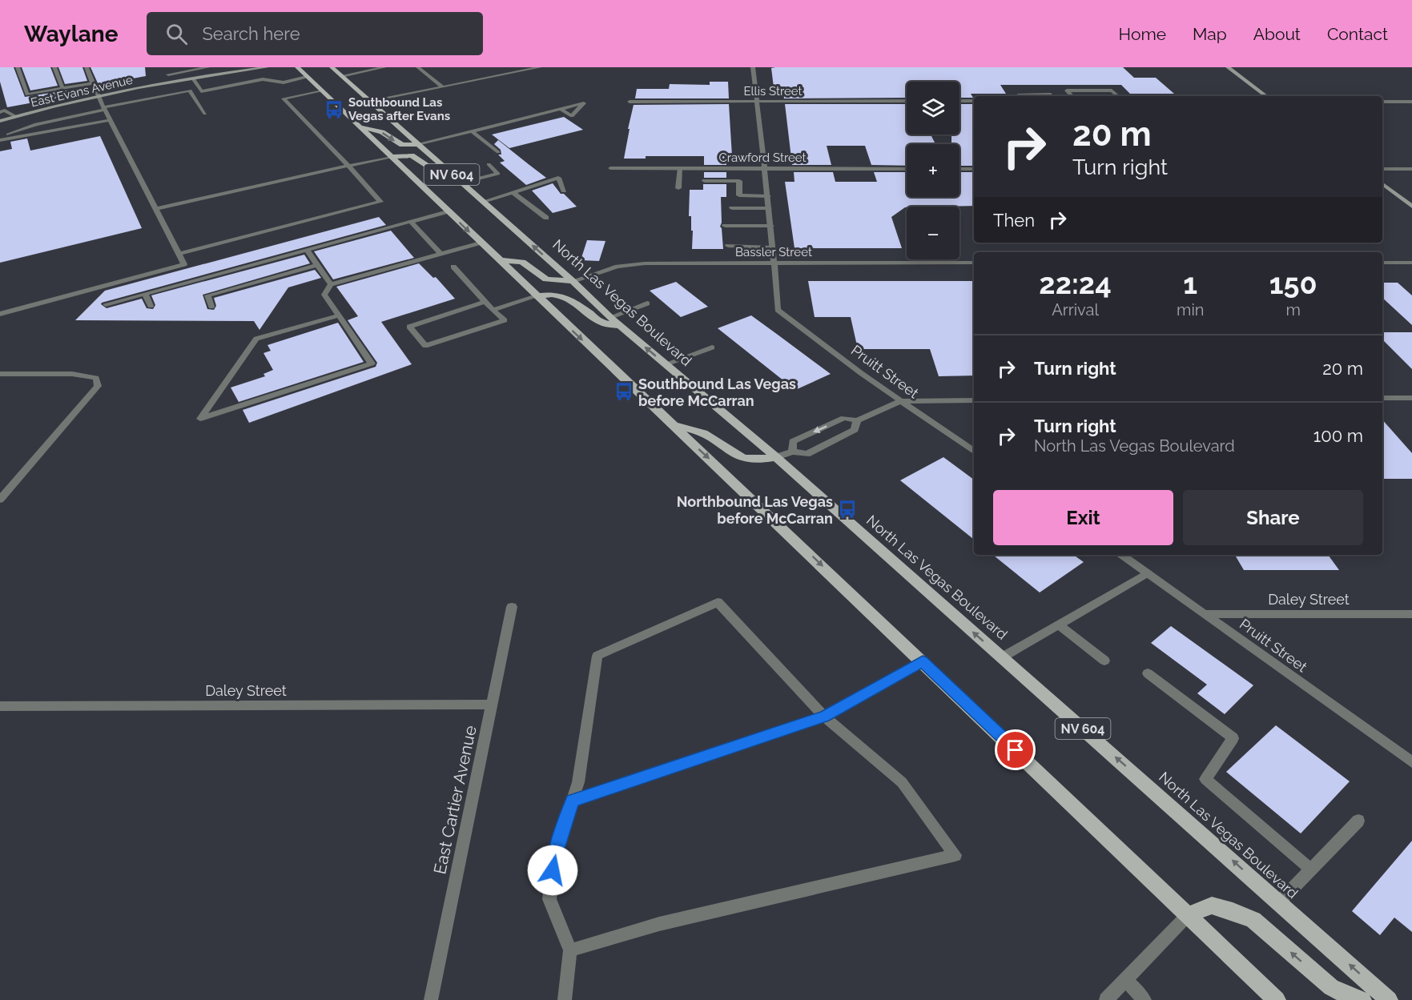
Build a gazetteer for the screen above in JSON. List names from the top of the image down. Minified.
{"streets":{"main road":["NV 604","North Las Vegas Boulevard"],"street":["East Evans Avenue","Ellis Street","Crawford Street","Bassler Street","Pruitt Street","Daley Street","East Cartier Avenue"]},"crossings":[["Bassler Street","North Las Vegas Boulevard"],["Bassler Street","Pruitt Street"],["Pruitt Street","Daley Street"],["Daley Street","East Cartier Avenue"]],"places":{"bus stop":["Southbound Las Vegas after Evans","Southbound Las Vegas before McCarran","Northbound Las Vegas before McCarran"]},"page":{"header":"Waylane","search":"Search here","nav":["Home","Map","About","Contact"],"map_buttons":["+","−"],"turn":["20 m","Turn right"],"then":"Then","eta":["22:24","Arrival","1","min","150","m"],"list":[{"name":"Turn right","value":"20 m"},{"name":"Turn right","note":"North Las Vegas Boulevard","value":"100 m"}],"buttons":["Exit","Share"]}}
